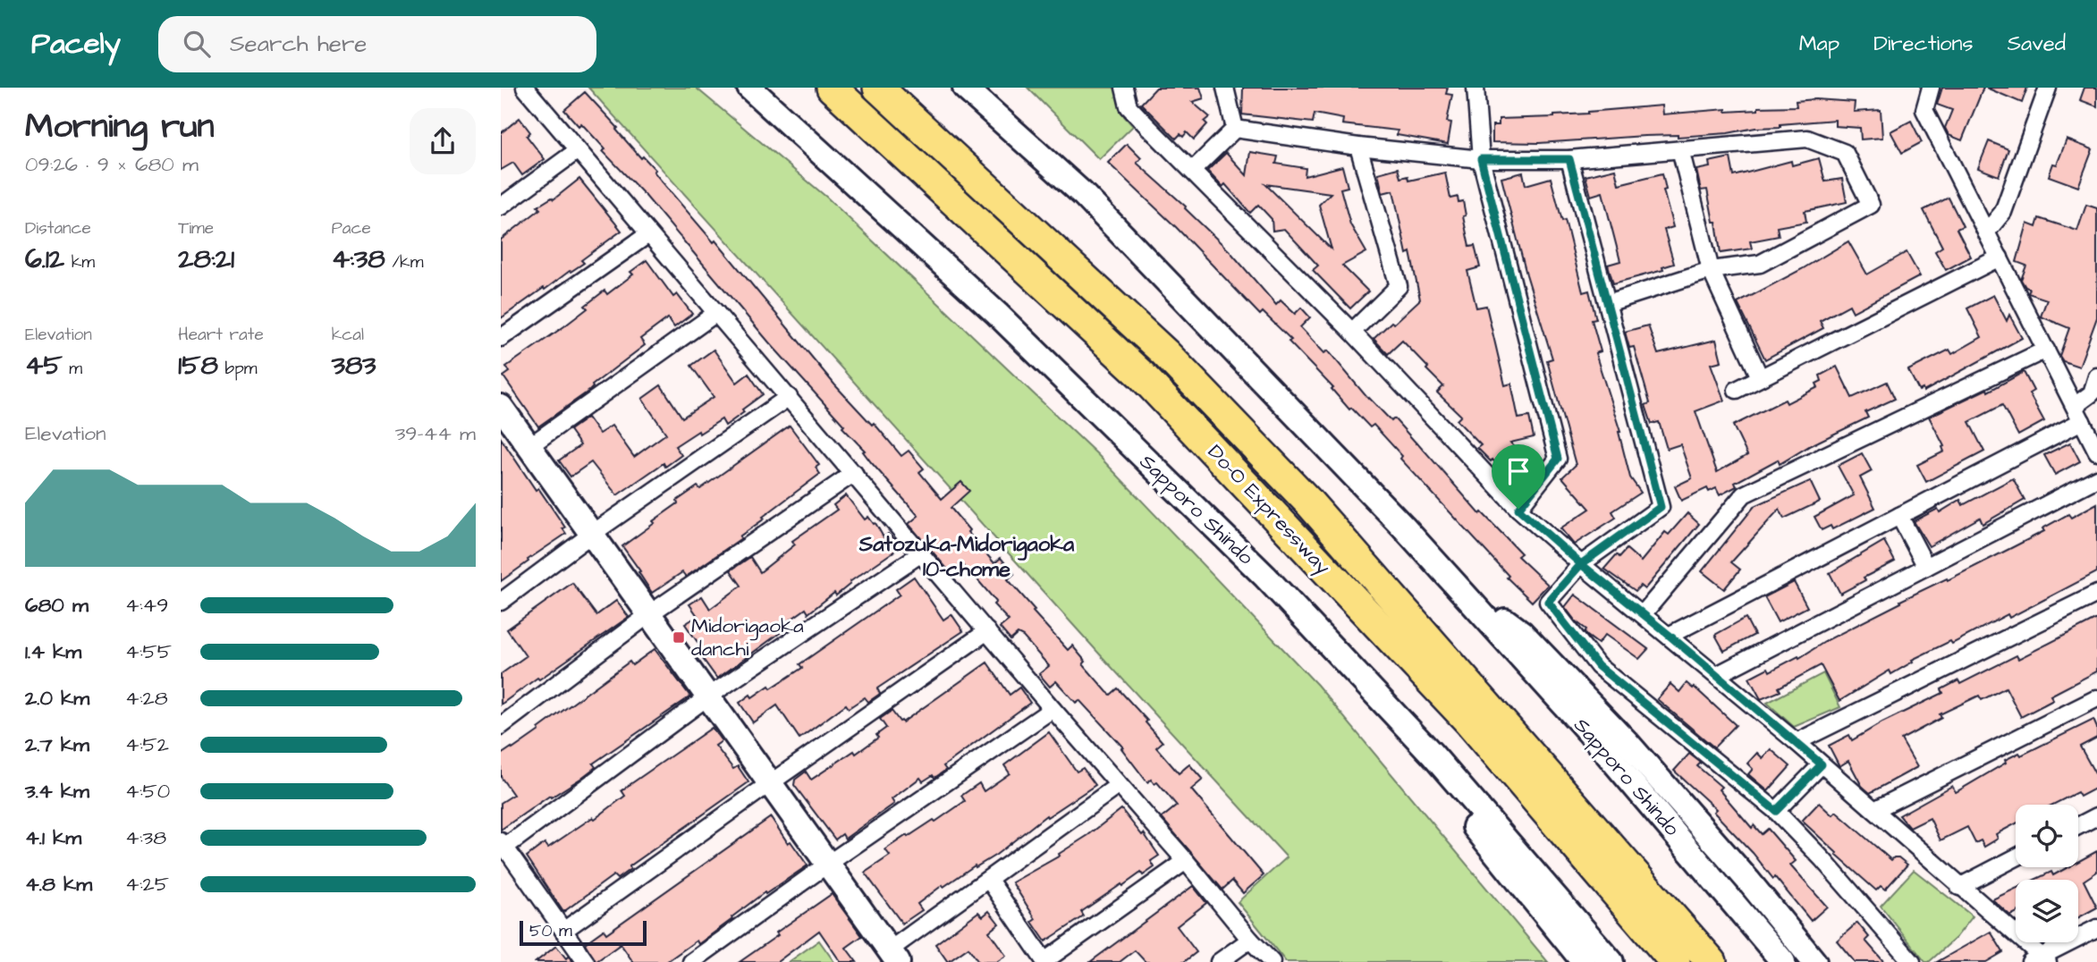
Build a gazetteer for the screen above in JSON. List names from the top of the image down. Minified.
{"streets":{"highway":["Do-O Expressway"],"street":["Sapporo Shindo"]},"districts":["Satozuka-Midorigaoka 10-chome"],"places":{"transit":["Midorigaoka danchi"]},"scale_bar":"50 m","page":{"header":"Pacely","search":"Search here","nav":["Map","Directions","Saved"],"heading":["Morning run","09:26 · 9 × 680 m"],"stats":[["Distance","6.12 km"],["Time","28:21"],["Pace","4:38 /km"],["Elevation","45 m"],["Heart rate","158 bpm"],["kcal","383"]],"chart":["Elevation","39–44 m"],"list":[{"name":"680 m","note":"4:49"},{"name":"1.4 km","note":"4:55"},{"name":"2.0 km","note":"4:28"},{"name":"2.7 km","note":"4:52"},{"name":"3.4 km","note":"4:50"},{"name":"4.1 km","note":"4:38"},{"name":"4.8 km","note":"4:25"}],"scale":"50 m"}}
